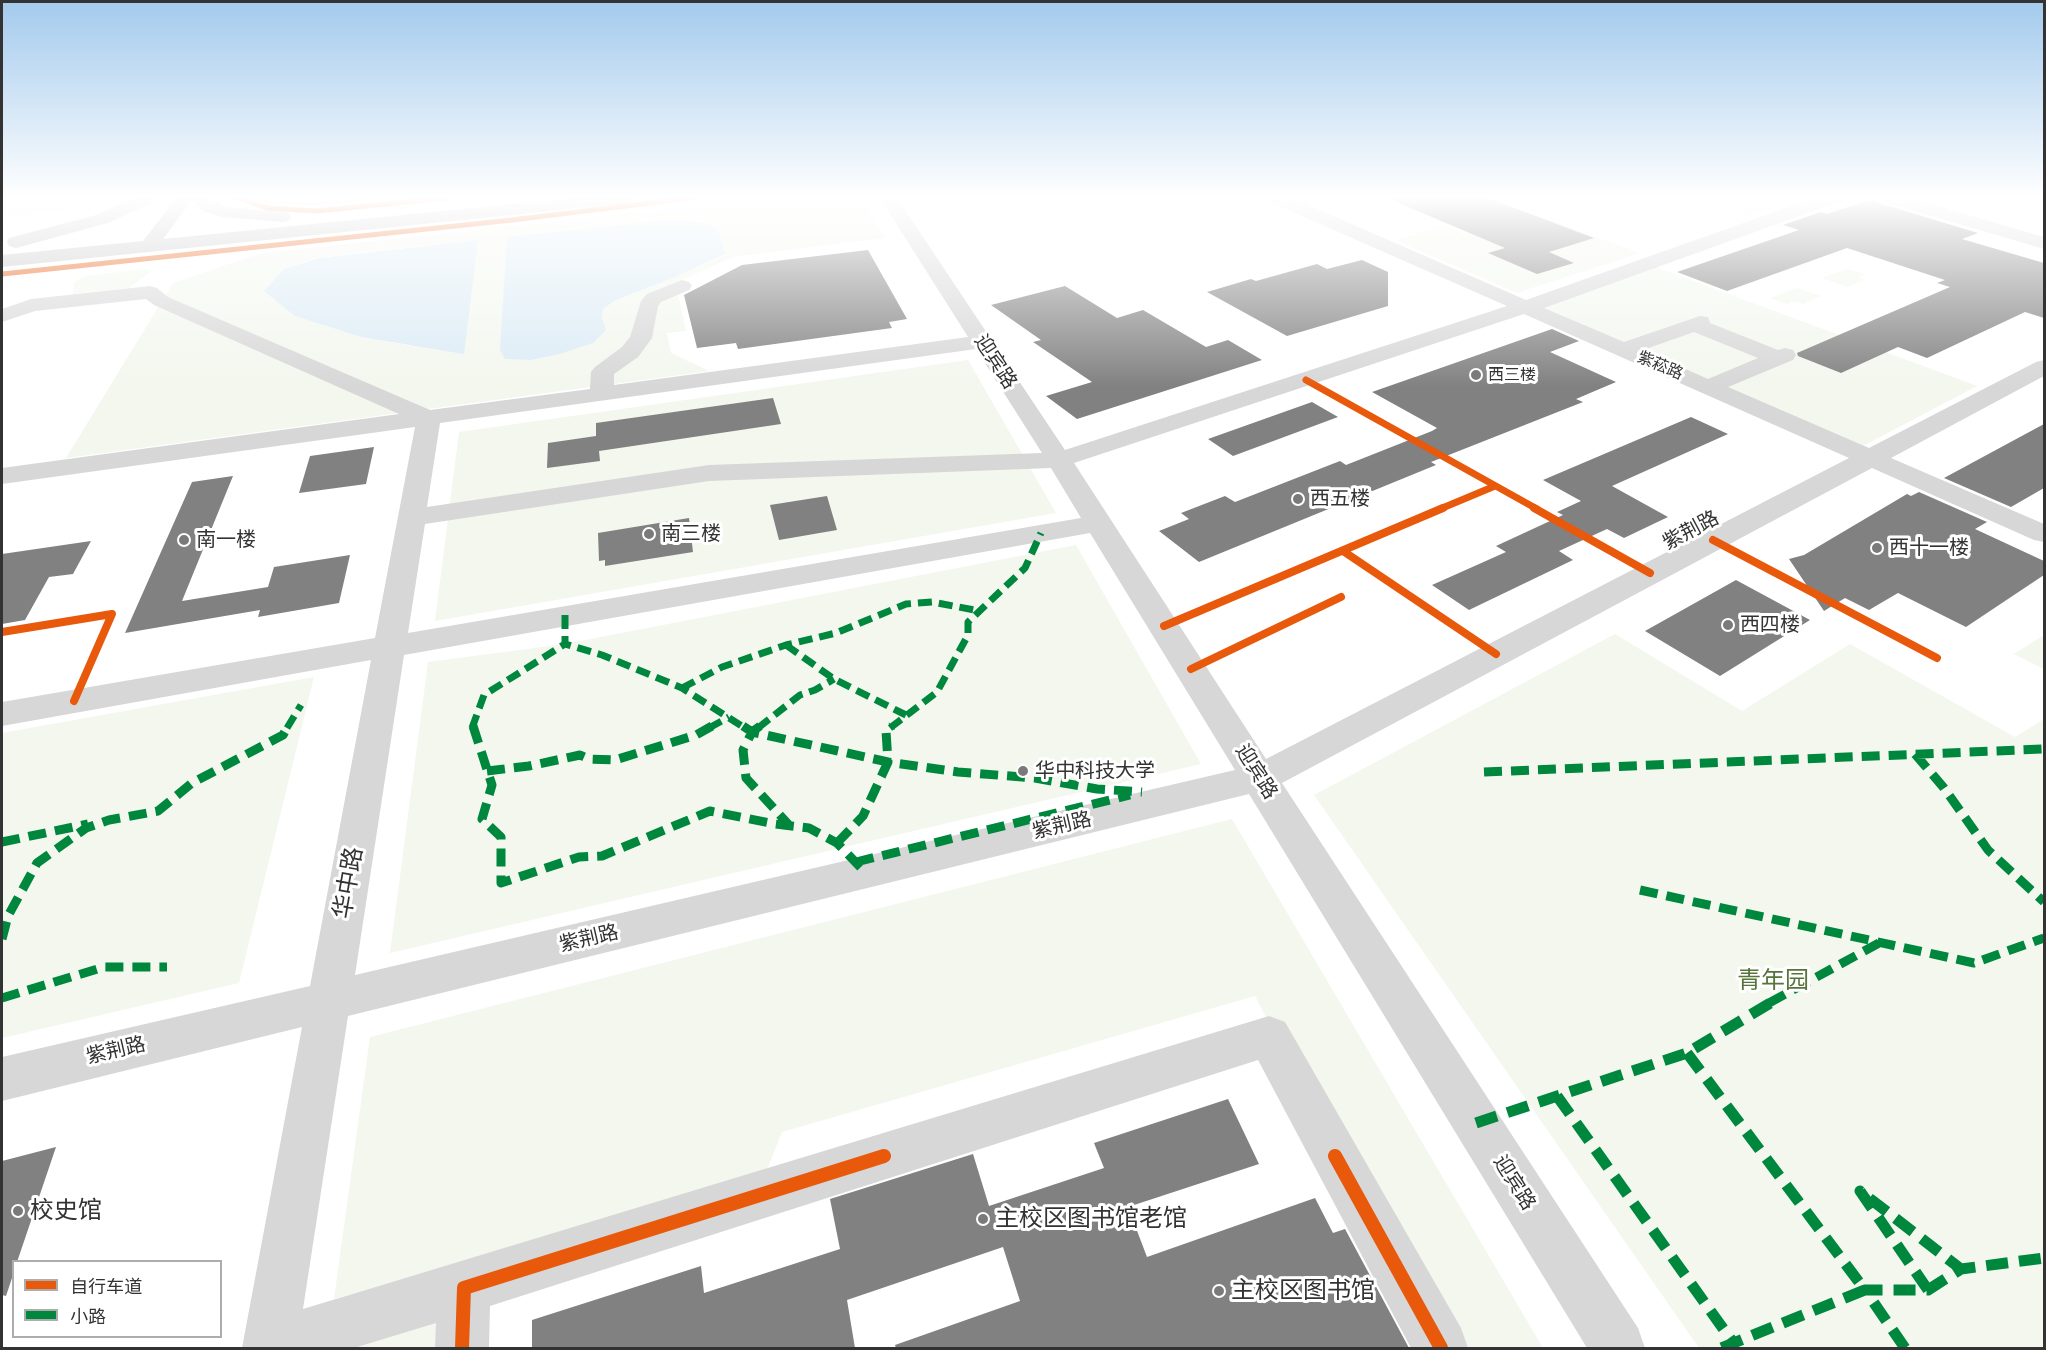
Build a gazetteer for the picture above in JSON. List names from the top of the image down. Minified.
{"streets":{"street":["迎宾路","紫菘路","紫荆路","华中路"]},"crossings":[["迎宾路","紫荆路"],["紫菘路","紫荆路"],["紫荆路","华中路"]],"parks":["青年园"],"places":["西三楼","西五楼","南三楼","南一楼","西十一楼","西四楼","华中科技大学","校史馆","主校区图书馆老馆","主校区图书馆"],"legend":["自行车道","小路"]}
